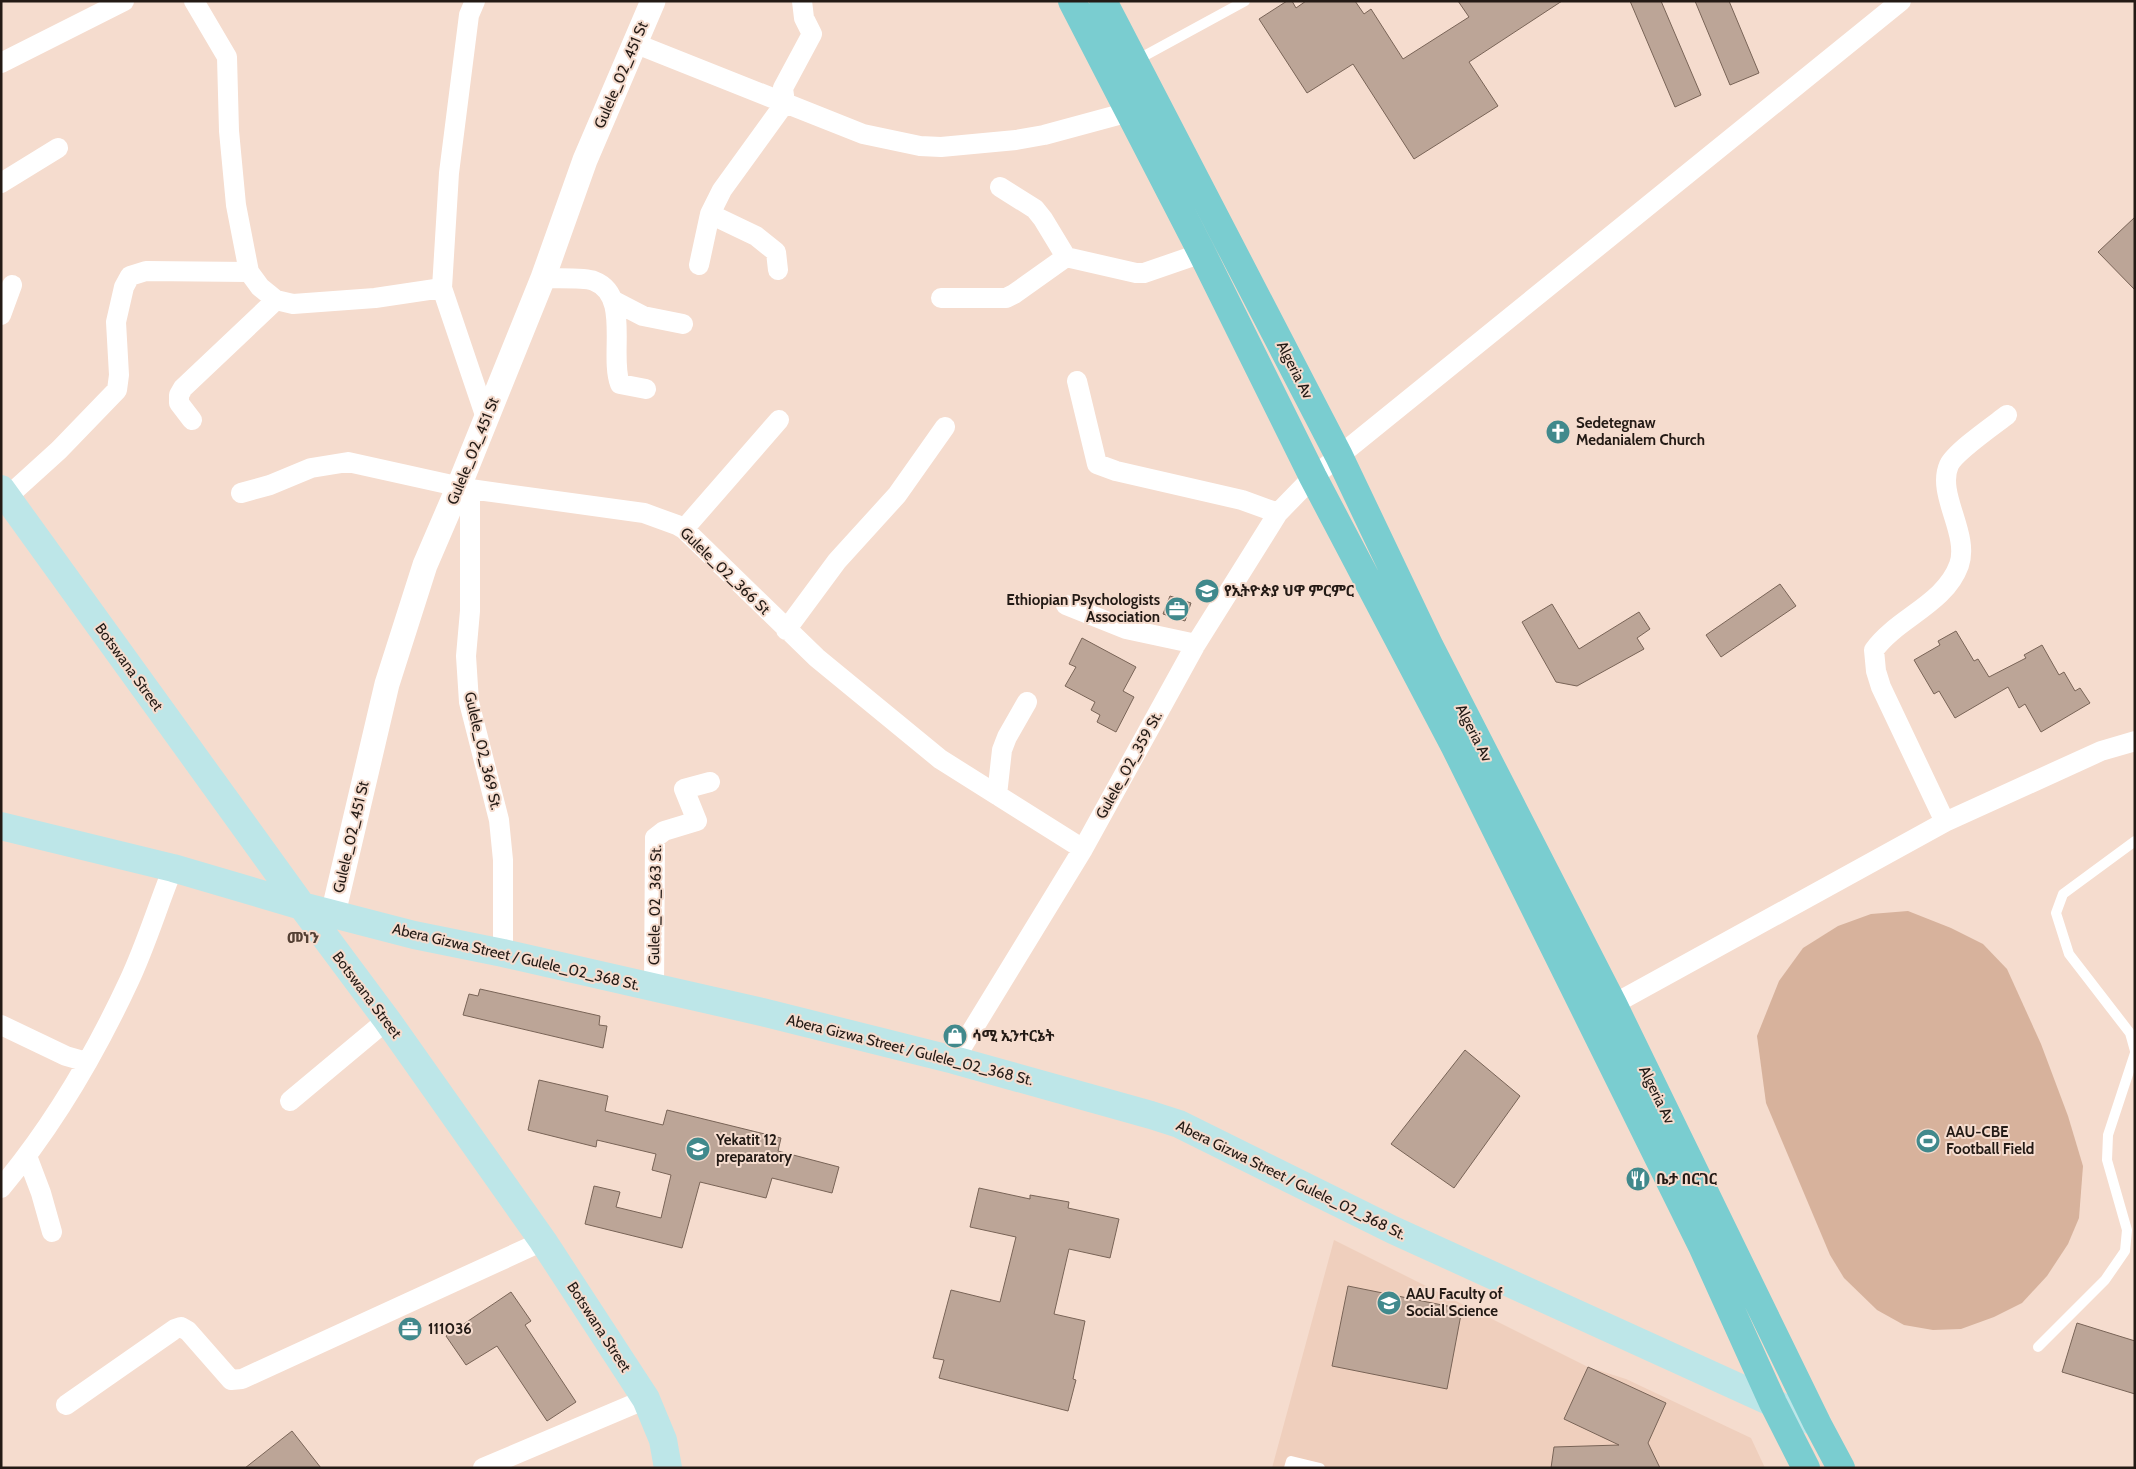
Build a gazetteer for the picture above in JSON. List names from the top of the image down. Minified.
{"streets":{"main road":["Algeria Av","Botswana Street","Abera Gizwa Street / Gulele_02_368 St."],"street":["Gulele_02_451 St","Gulele_02_366 St","Gulele_02_369 St.","Gulele_02_359 St.","Gulele_02_363 St."]},"crossings":[["Gulele_02_451 St","Gulele_02_366 St"],["Gulele_02_451 St","Gulele_02_369 St."],["Gulele_02_451 St","Abera Gizwa Street / Gulele_02_368 St."],["Algeria Av","Gulele_02_359 St."],["Algeria Av","Abera Gizwa Street / Gulele_02_368 St."],["Gulele_02_366 St","Gulele_02_369 St."],["Gulele_02_366 St","Gulele_02_359 St."],["Botswana Street","Abera Gizwa Street / Gulele_02_368 St."],["Gulele_02_369 St.","Abera Gizwa Street / Gulele_02_368 St."],["Gulele_02_359 St.","Abera Gizwa Street / Gulele_02_368 St."],["Gulele_02_363 St.","Abera Gizwa Street / Gulele_02_368 St."]],"districts":["መነን"],"places":{"church":["Sedetegnaw Medanialem Church"],"school or university":["የኢትዮጵያ ህዋ ምርምር","Yekatit 12 preparatory","AAU Faculty of Social Science"],"office":["Ethiopian Psychologists Association","111036"],"shop":["ሳሚ ኢንተርኔት"],"sports":["AAU-CBE Football Field"],"restaurant":["ቤታ በርገር"]}}
